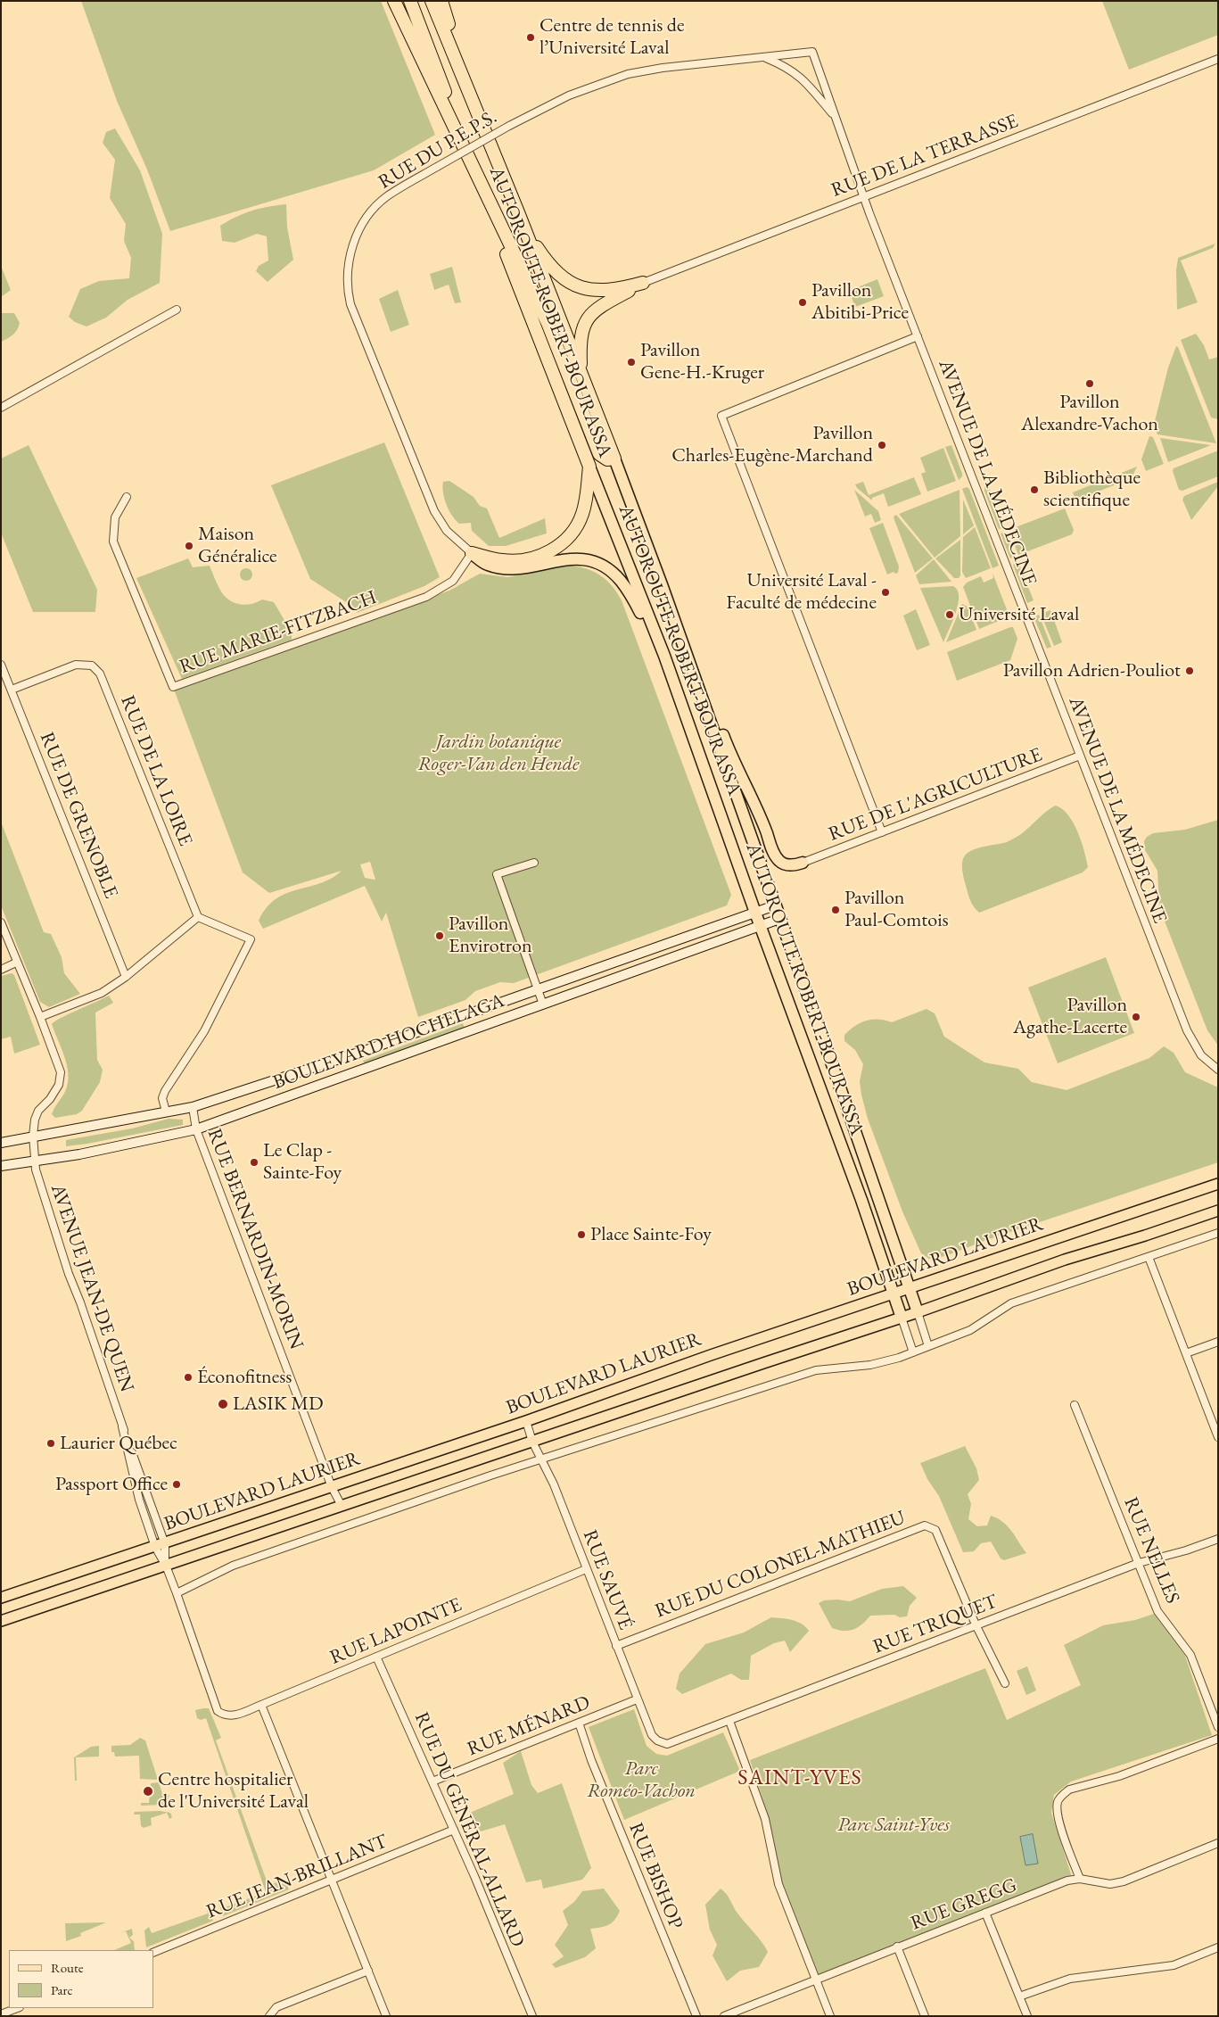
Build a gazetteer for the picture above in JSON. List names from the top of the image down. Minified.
{"streets":{"highway":["AUTOROUTE ROBERT-BOURASSA"],"main road":["BOULEVARD HOCHELAGA","BOULEVARD LAURIER"],"street":["RUE DU P.E.P.S.","RUE DE LA TERRASSE","AVENUE DE LA MÉDECINE","RUE MARIE-FITZBACH","RUE DE LA LOIRE","RUE DE L'AGRICULTURE","RUE DE GRENOBLE","RUE BERNARDIN-MORIN","AVENUE JEAN-DE QUEN","RUE NELLES","RUE DU COLONEL-MATHIEU","RUE SAUVÉ","RUE TRIQUET","RUE LAPOINTE","RUE MÉNARD","RUE DU GÉNÉRAL-ALLARD","RUE BISHOP","RUE JEAN-BRILLANT","RUE GREGG"]},"crossings":[["RUE DU P.E.P.S.","AVENUE DE LA MÉDECINE"],["RUE DU P.E.P.S.","RUE MARIE-FITZBACH"],["RUE DE LA TERRASSE","AVENUE DE LA MÉDECINE"],["AUTOROUTE ROBERT-BOURASSA","BOULEVARD HOCHELAGA"],["AUTOROUTE ROBERT-BOURASSA","BOULEVARD LAURIER"],["AVENUE DE LA MÉDECINE","RUE DE L'AGRICULTURE"],["RUE DE LA LOIRE","RUE DE GRENOBLE"],["BOULEVARD HOCHELAGA","RUE BERNARDIN-MORIN"],["BOULEVARD HOCHELAGA","AVENUE JEAN-DE QUEN"],["RUE BERNARDIN-MORIN","BOULEVARD LAURIER"],["BOULEVARD LAURIER","AVENUE JEAN-DE QUEN"],["BOULEVARD LAURIER","RUE SAUVÉ"],["AVENUE JEAN-DE QUEN","RUE LAPOINTE"],["RUE NELLES","RUE TRIQUET"],["RUE DU COLONEL-MATHIEU","RUE SAUVÉ"],["RUE DU COLONEL-MATHIEU","RUE TRIQUET"],["RUE SAUVÉ","RUE TRIQUET"],["RUE SAUVÉ","RUE LAPOINTE"],["RUE SAUVÉ","RUE MÉNARD"],["RUE LAPOINTE","RUE DU GÉNÉRAL-ALLARD"],["RUE MÉNARD","RUE DU GÉNÉRAL-ALLARD"],["RUE MÉNARD","RUE BISHOP"],["RUE DU GÉNÉRAL-ALLARD","RUE JEAN-BRILLANT"]],"districts":["SAINT-YVES"],"parks":["Jardin botanique Roger-Van den Hende","Parc Roméo-Vachon","Parc Saint-Yves"],"places":["Centre de tennis de l’Université Laval","Pavillon Abitibi-Price","Pavillon Gene-H.-Kruger","Pavillon Alexandre-Vachon","Pavillon Charles-Eugène-Marchand","Bibliothèque scientifique","Maison Généralice","Université Laval - Faculté de médecine","Université Laval","Pavillon Adrien-Pouliot","Pavillon Paul-Comtois","Pavillon Envirotron","Pavillon Agathe-Lacerte","Le Clap - Sainte-Foy","Place Sainte-Foy","Éconofitness","LASIK MD","Laurier Québec","Passport Office","Centre hospitalier de l'Université Laval"],"legend":["Route","Parc"]}
